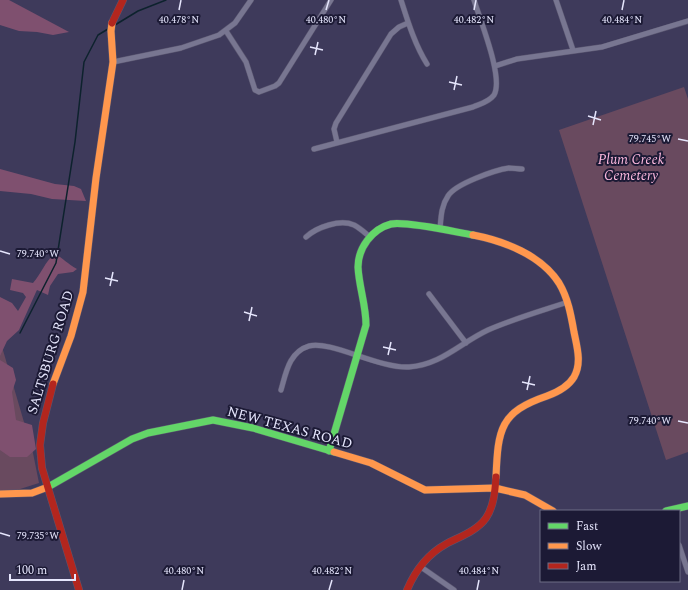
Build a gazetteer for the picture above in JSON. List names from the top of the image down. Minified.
{"streets":{"main road":["SALTSBURG ROAD","NEW TEXAS ROAD"]},"crossings":[["SALTSBURG ROAD","NEW TEXAS ROAD"]],"parks":["Plum Creek Cemetery"],"legend":["Fast","Slow","Jam"],"scale_bar":"100 m","coordinates":["40.480°N","40.484°N","40.478°N","40.482°N","79.745°W","79.740°W","79.735°W"]}
